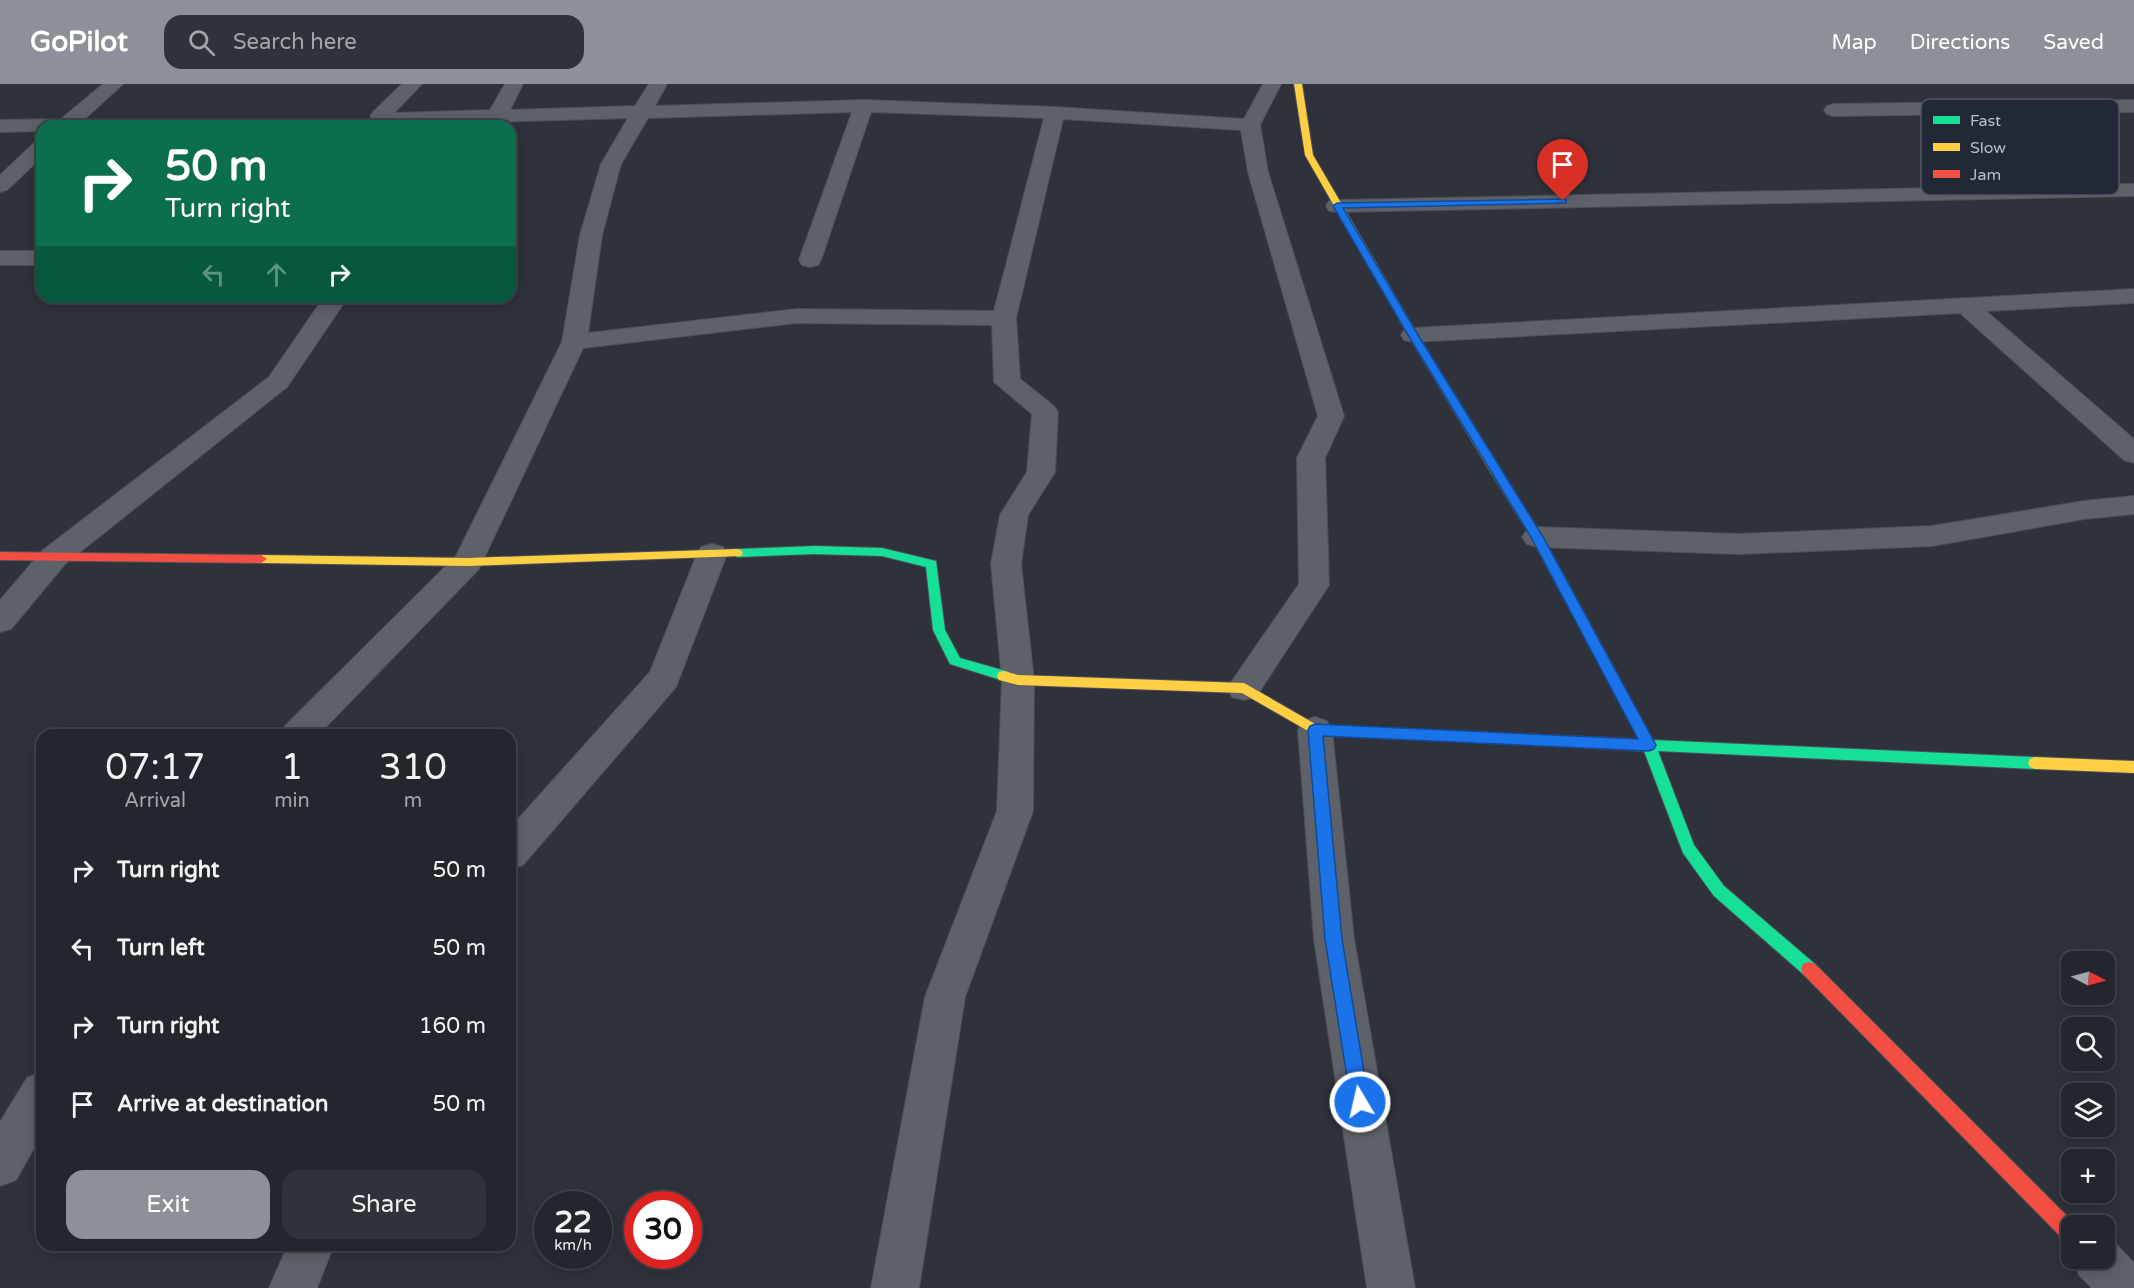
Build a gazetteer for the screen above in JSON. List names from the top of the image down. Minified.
{"legend":["Fast","Slow","Jam"],"north":"right","page":{"header":"GoPilot","search":"Search here","nav":["Map","Directions","Saved"],"turn":["50 m","Turn right"],"eta":["07:17","Arrival","1","min","310","m"],"list":[{"name":"Turn right","value":"50 m"},{"name":"Turn left","value":"50 m"},{"name":"Turn right","value":"160 m"},{"name":"Arrive at destination","value":"50 m"}],"map_buttons":["+","−"],"buttons":["Exit","Share"],"speed":"22 km/h","limit":"30"}}
